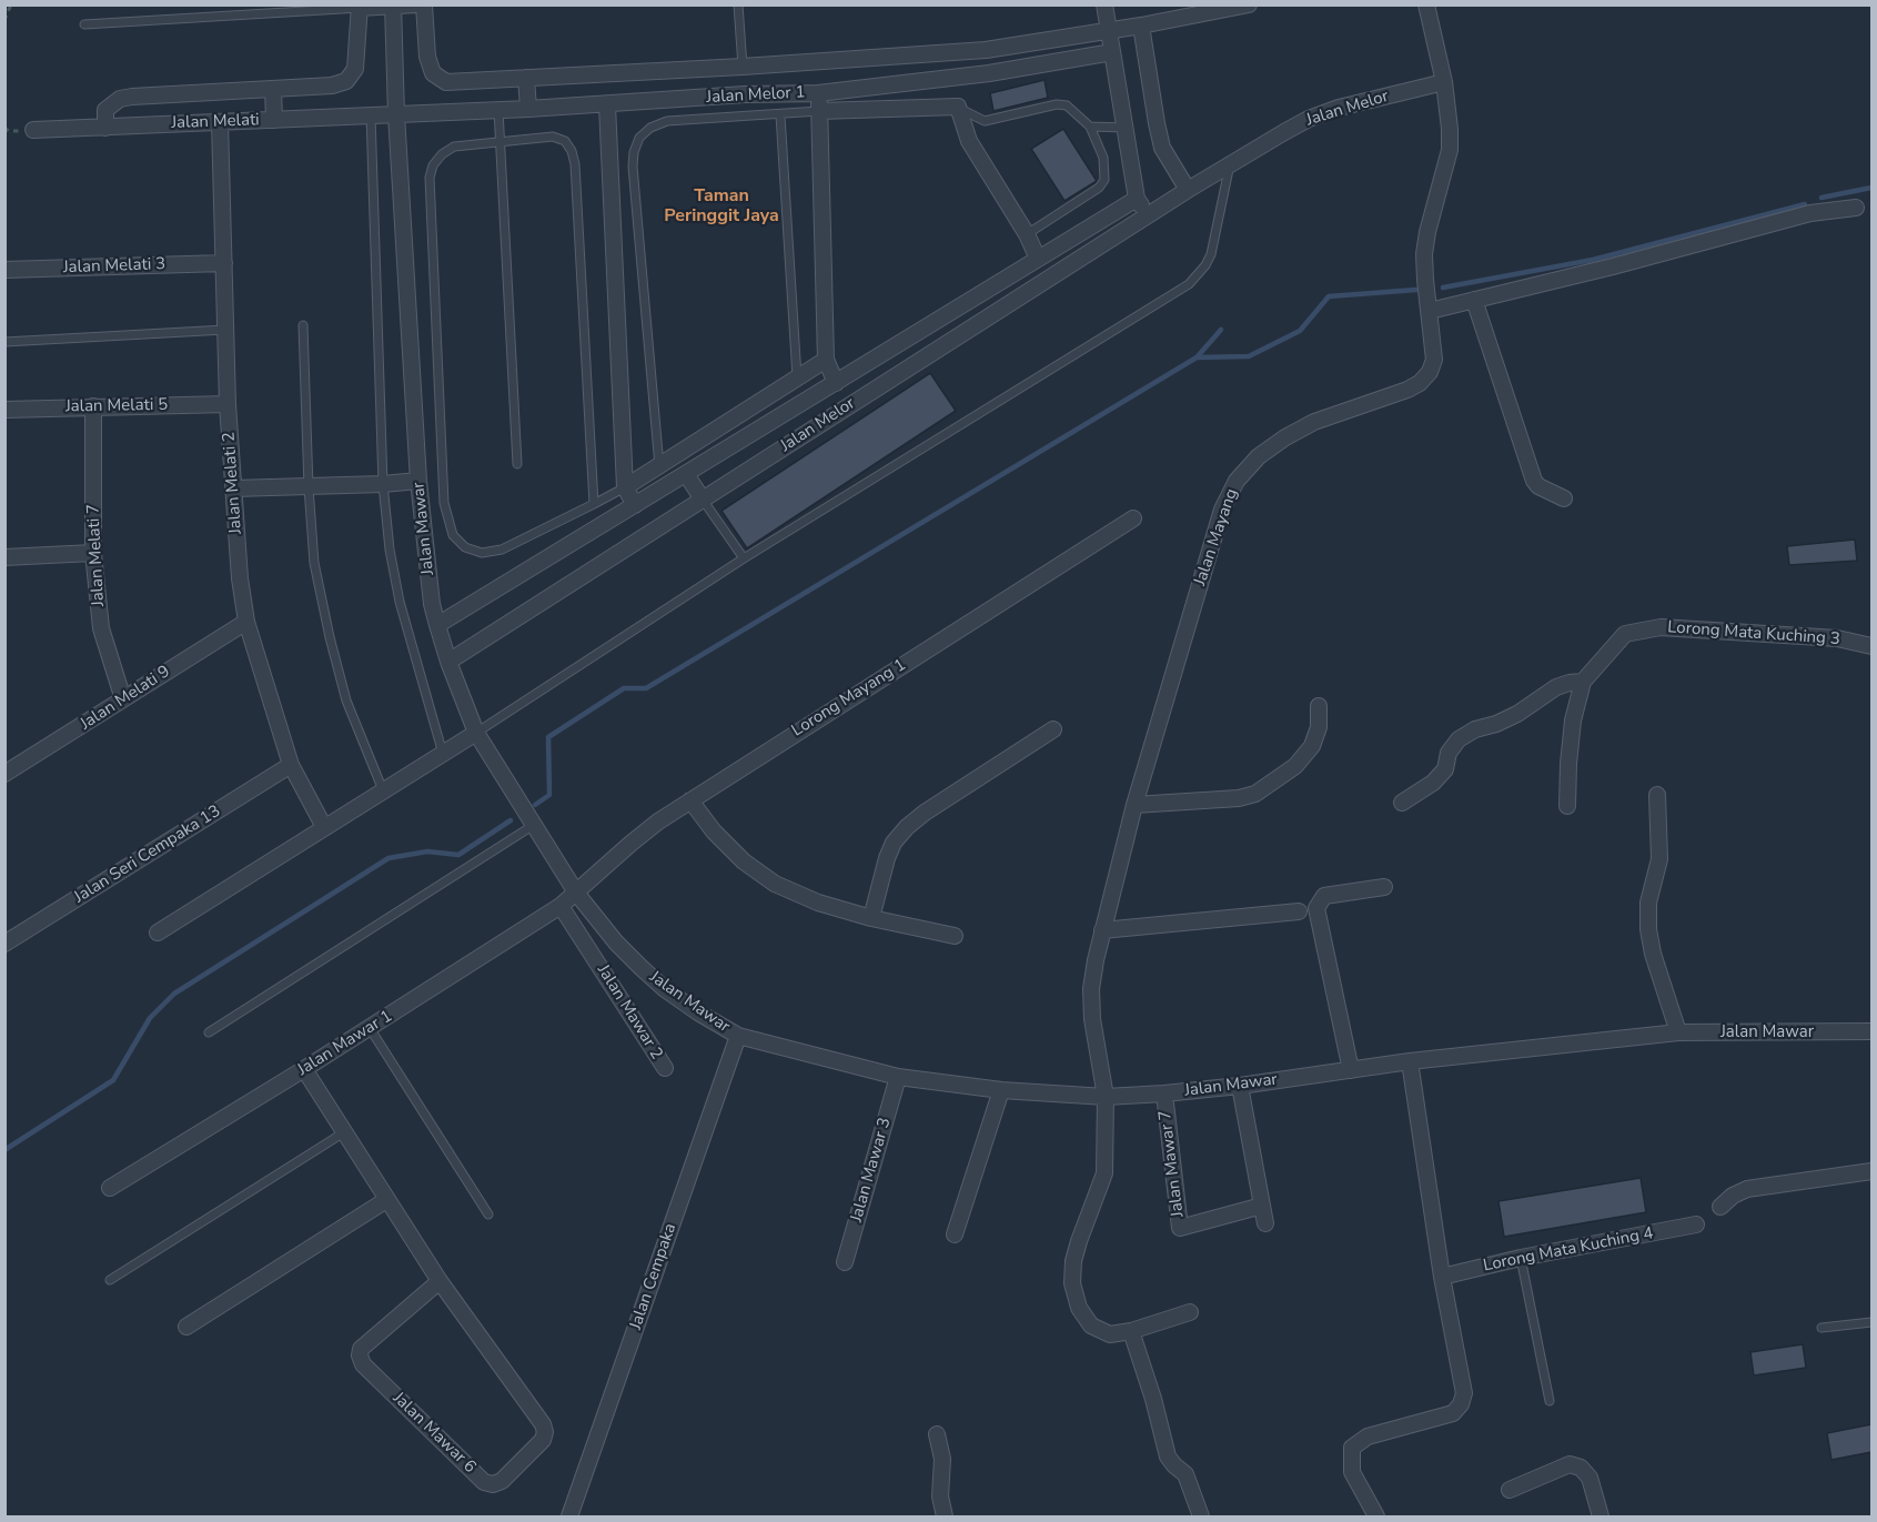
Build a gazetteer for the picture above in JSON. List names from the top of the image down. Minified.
{"streets":{"street":["Jalan Melor 1","Jalan Melor","Jalan Melati","Jalan Melati 3","Jalan Melati 5","Jalan Melati 2","Jalan Mawar","Jalan Mayang","Jalan Melati 7","Lorong Mata Kuching 3","Jalan Melati 9","Lorong Mayang 1","Jalan Seri Cempaka 13","Jalan Mawar 2","Jalan Mawar 1","Jalan Mawar 7","Jalan Mawar 3","Lorong Mata Kuching 4","Jalan Cempaka","Jalan Mawar 6"]},"crossings":[["Jalan Melor 1","Jalan Melati"],["Jalan Melor 1","Jalan Mawar"],["Jalan Melor","Jalan Mawar"],["Jalan Melor","Jalan Mayang"],["Jalan Melati","Jalan Melati 2"],["Jalan Melati","Jalan Mawar"],["Jalan Melati 3","Jalan Melati 2"],["Jalan Melati 5","Jalan Melati 2"],["Jalan Melati 5","Jalan Melati 7"],["Jalan Melati 2","Jalan Melati 9"],["Jalan Melati 2","Jalan Seri Cempaka 13"],["Jalan Mawar","Jalan Mayang"],["Jalan Mawar","Lorong Mayang 1"],["Jalan Mawar","Jalan Mawar 2"],["Jalan Mawar","Jalan Mawar 1"],["Jalan Mawar","Jalan Mawar 7"],["Jalan Mawar","Jalan Mawar 3"],["Jalan Mawar","Jalan Cempaka"],["Jalan Melati 7","Jalan Melati 9"],["Lorong Mayang 1","Jalan Mawar 1"],["Jalan Mawar 2","Jalan Mawar 1"],["Jalan Mawar 1","Jalan Mawar 6"]],"districts":["Taman Peringgit Jaya"]}
